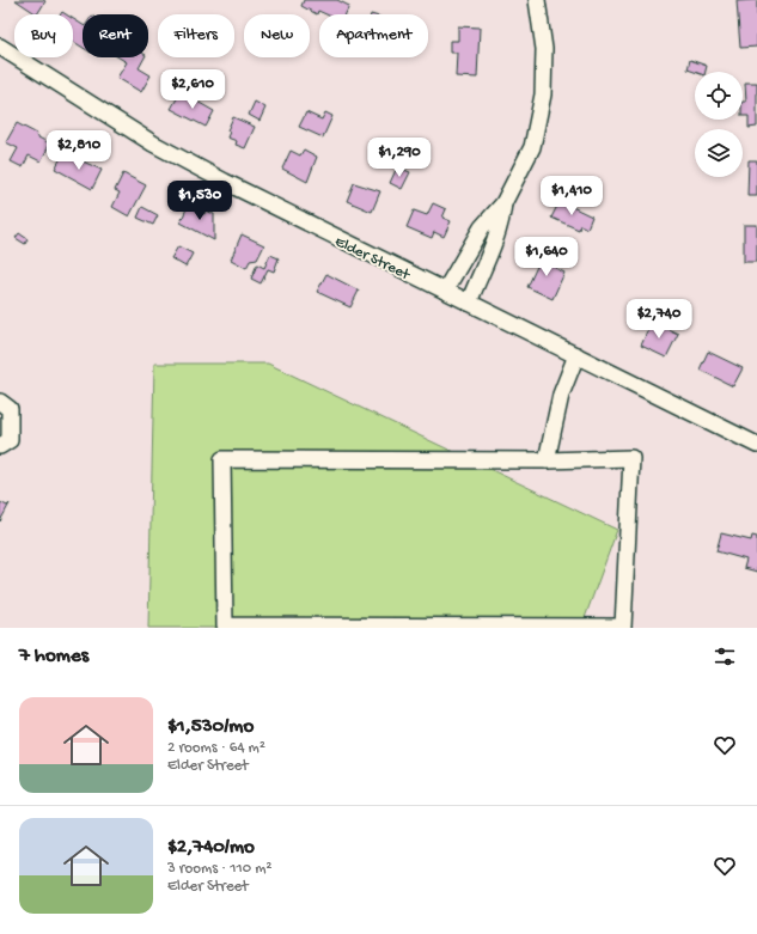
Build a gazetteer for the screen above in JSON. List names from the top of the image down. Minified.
{"streets":{"street":["Elder Street"]},"page":{"chip":["Buy","Rent","Filters","New","Apartment"],"price":["$2,610","$2,810","$1,290","$1,410","$1,530","$1,640","$2,740"],"heading":"7 homes","list":[{"name":"$1,530/mo","note":"2 rooms · 64 m² · Elder Street"},{"name":"$2,740/mo","note":"3 rooms · 110 m² · Elder Street"}]}}
